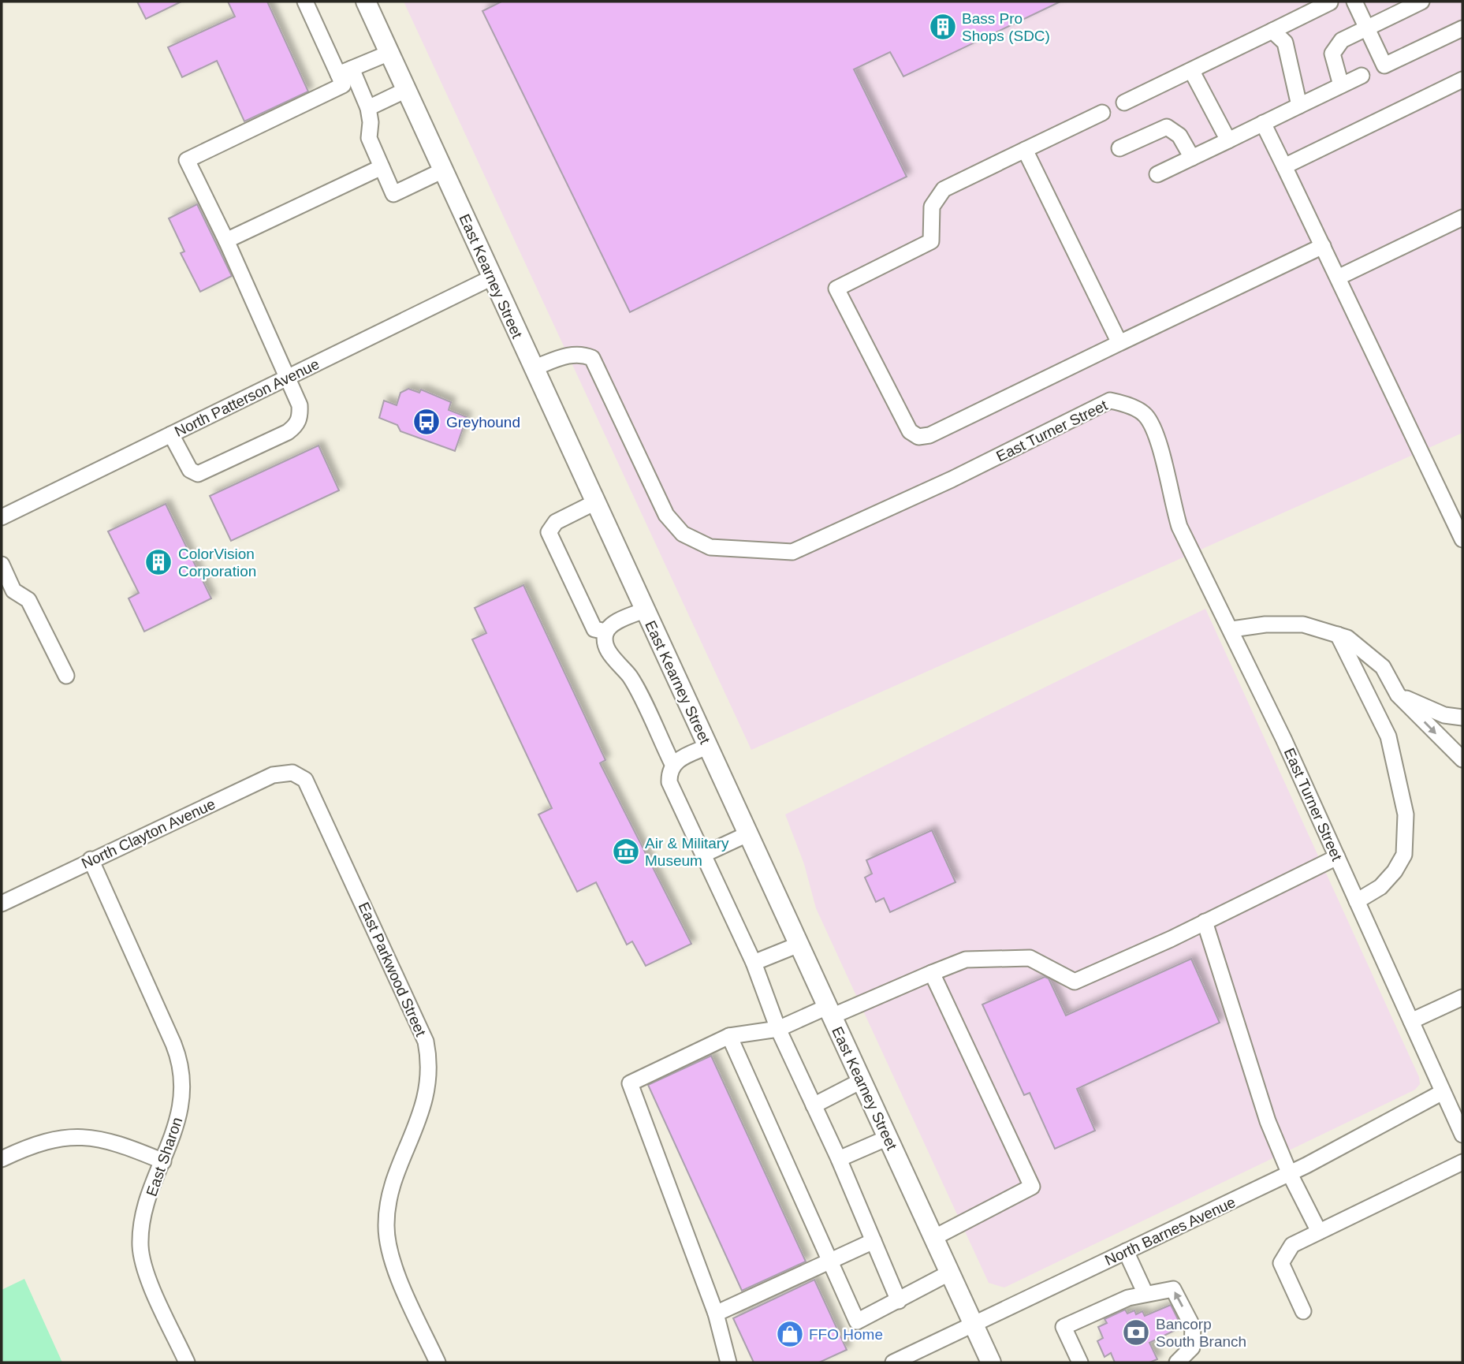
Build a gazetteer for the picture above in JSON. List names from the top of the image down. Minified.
{"streets":{"main road":["East Kearney Street"],"street":["North Patterson Avenue","East Turner Street","North Clayton Avenue","East Parkwood Street","East Sharon","North Barnes Avenue"]},"crossings":[["East Kearney Street","North Patterson Avenue"],["East Kearney Street","East Turner Street"],["East Kearney Street","North Barnes Avenue"],["East Turner Street","North Barnes Avenue"],["North Clayton Avenue","East Parkwood Street"],["North Clayton Avenue","East Sharon"]],"places":{"building":["Bass Pro Shops (SDC)","ColorVision Corporation"],"bus stop":["Greyhound"],"museum":["Air & Military Museum"],"bank":["Bancorp South Branch"],"shop":["FFO Home"]}}
